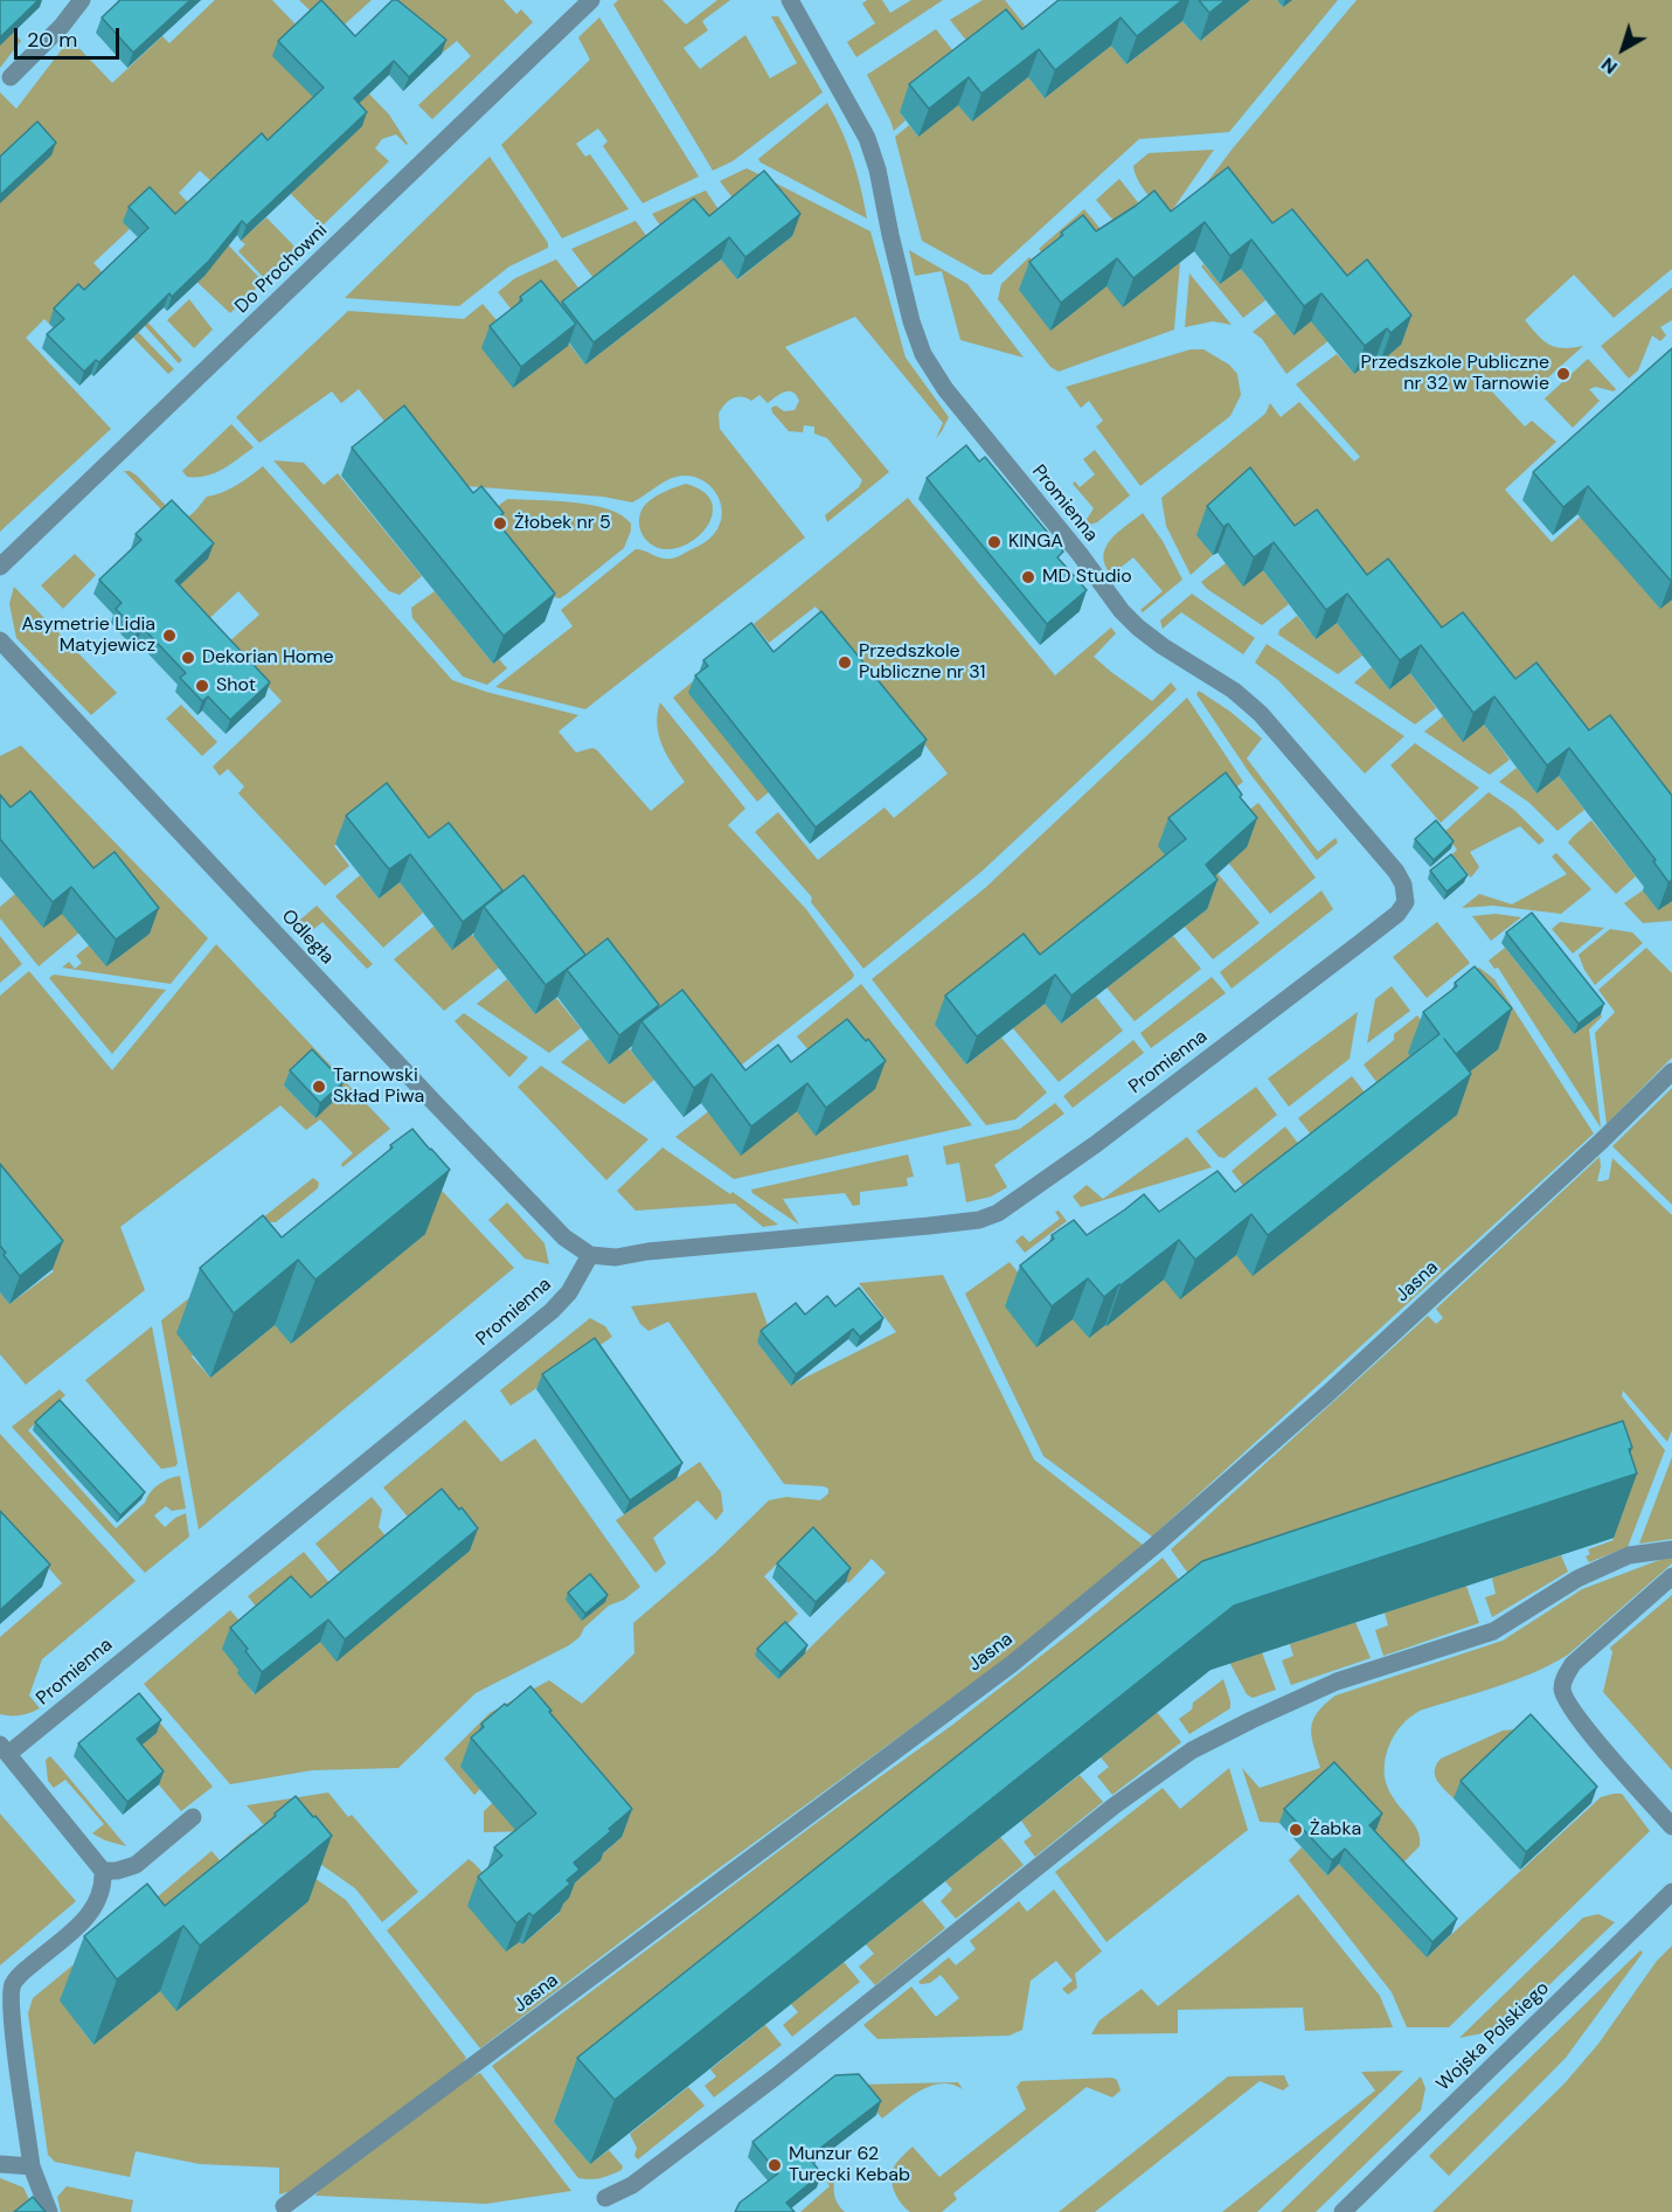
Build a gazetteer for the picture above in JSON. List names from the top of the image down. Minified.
{"streets":{"street":["Do Prochowni","Promienna","Odległa","Jasna","Wojska Polskiego"]},"crossings":[["Promienna","Odległa"]],"places":["Przedszkole Publiczne nr 32 w Tarnowie","Żłobek nr 5","KINGA","MD Studio","Asymetrie Lidia Matyjewicz","Dekorian Home","Przedszkole Publiczne nr 31","Shot","Tarnowski Skład Piwa","Żabka","Munzur 62 Turecki Kebab"],"scale_bar":"20 m","north":"bottom left"}
